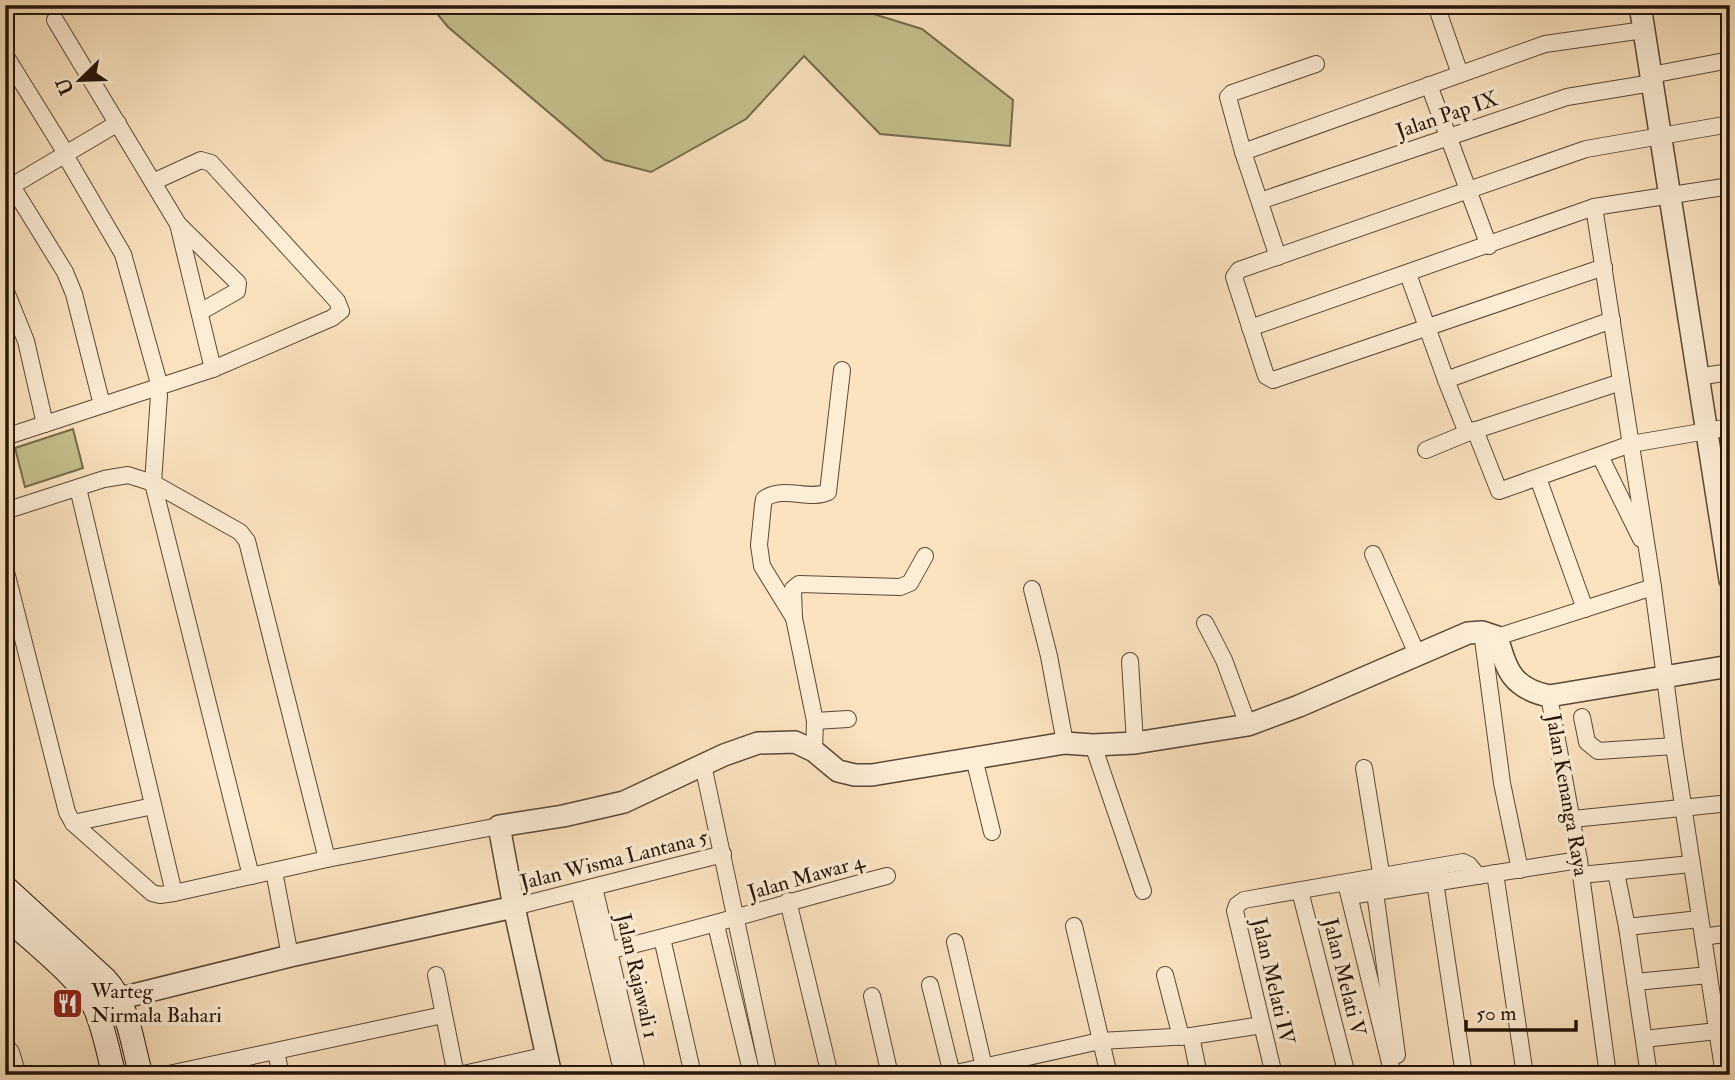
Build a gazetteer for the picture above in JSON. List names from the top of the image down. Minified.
{"streets":{"street":["Jalan Pap IX","Jalan Kenanga Raya","Jalan Wisma Lantana 5","Jalan Mawar 4","Jalan Rajawali 1","Jalan Melati V","Jalan Melati IV"]},"crossings":[["Jalan Wisma Lantana 5","Jalan Rajawali 1"],["Jalan Mawar 4","Jalan Rajawali 1"],["Jalan Melati V","Jalan Melati IV"]],"places":{"restaurant":["Warteg Nirmala Bahari"]},"scale_bar":"50 m","north":"bottom left"}
